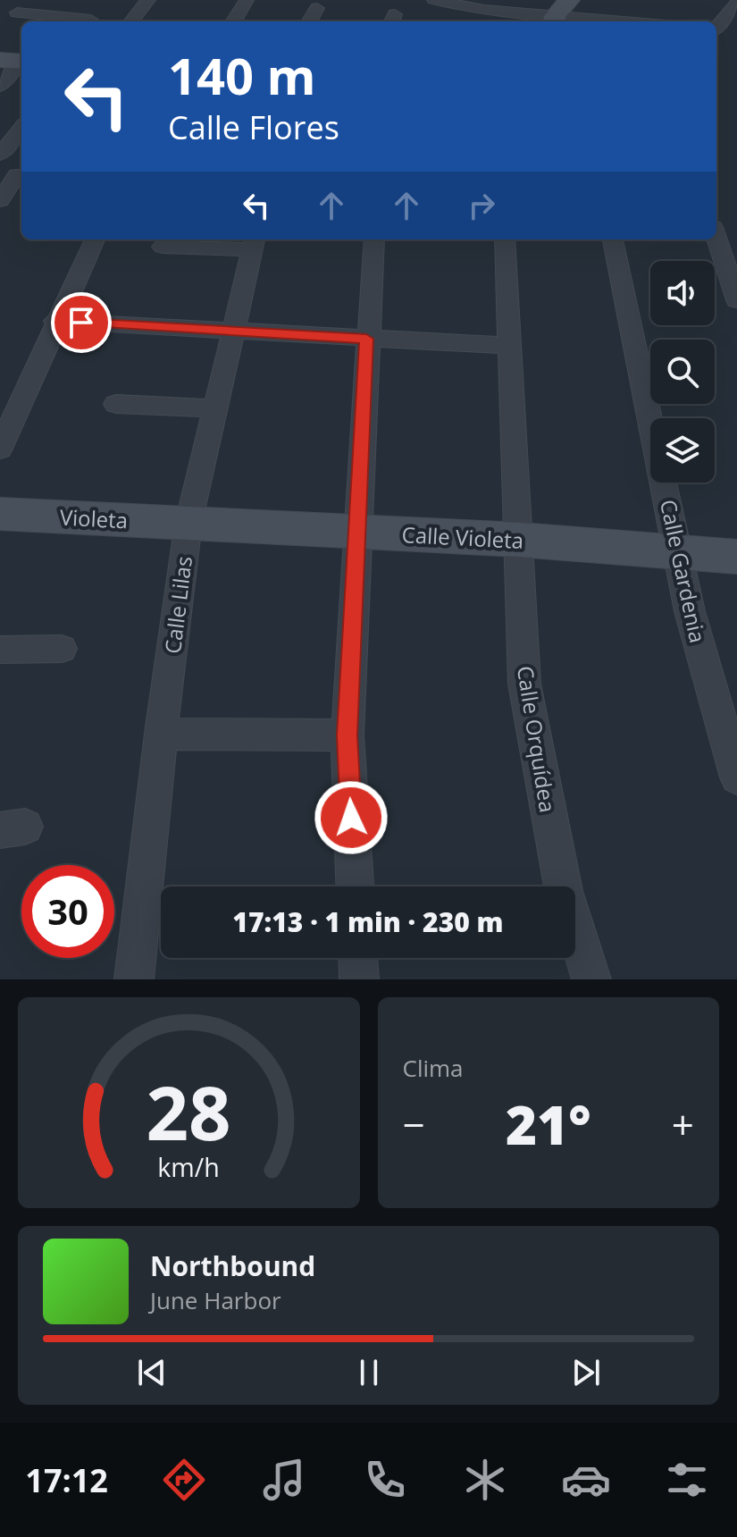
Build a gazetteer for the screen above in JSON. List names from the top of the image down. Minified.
{"streets":{"street":["Violeta","Calle Violeta","Calle Gardenia","Calle Lilas","Calle Orquídea"]},"crossings":[["Violeta","Calle Violeta"],["Violeta","Calle Lilas"],["Calle Violeta","Calle Gardenia"],["Calle Violeta","Calle Lilas"],["Calle Violeta","Calle Orquídea"]],"page":{"turn":["140 m","Calle Flores"],"limit":"30","trip":"17:13 · 1 min · 230 m","tile":"Clima","heat":["−","21°","+"],"song":["Northbound","June Harbor"],"tabs":"17:12","gauge":["28","km/h"]}}
